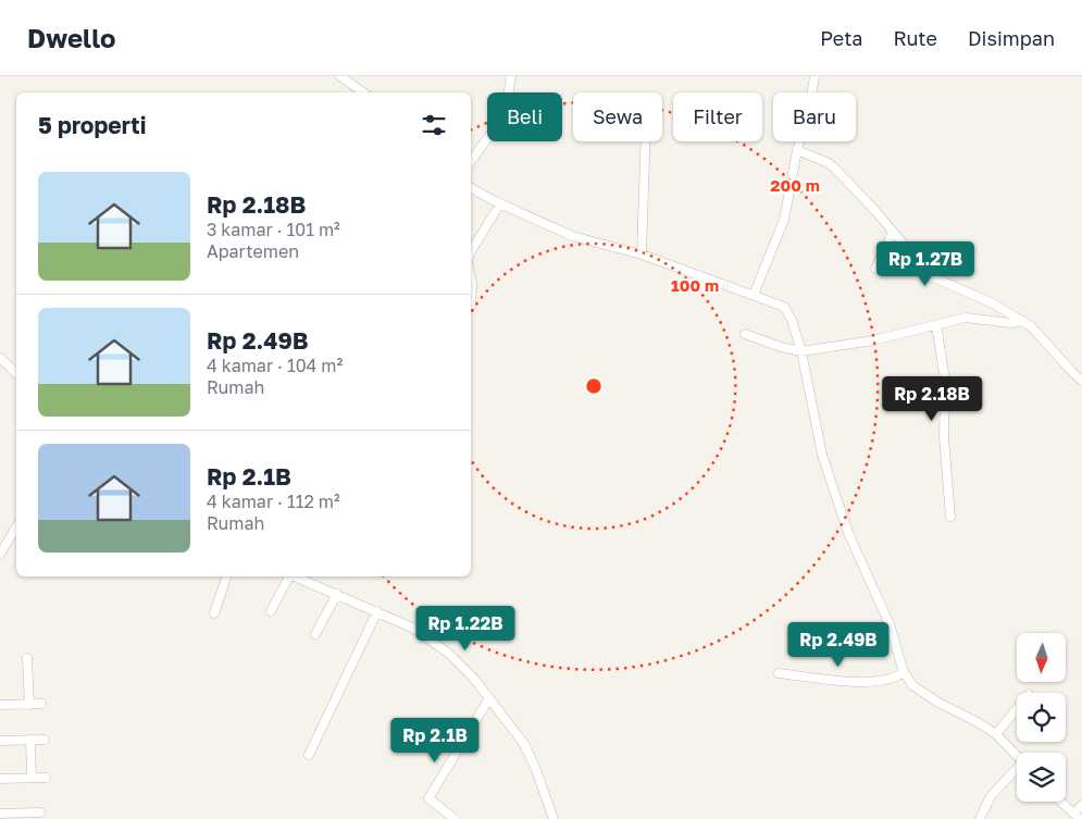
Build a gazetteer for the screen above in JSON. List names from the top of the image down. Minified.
{"north":"bottom","page":{"header":"Dwello","nav":["Peta","Rute","Disimpan"],"chip":["Beli","Sewa","Filter","Baru"],"heading":"5 properti","list":[{"name":"Rp 2.18B","note":"3 kamar · 101 m² · Apartemen"},{"name":"Rp 2.49B","note":"4 kamar · 104 m² · Rumah"},{"name":"Rp 2.1B","note":"4 kamar · 112 m² · Rumah"}],"price":["Rp 1.27B","Rp 2.18B","Rp 1.22B","Rp 2.49B","Rp 2.1B"]},"rings":["200 m","100 m"]}
